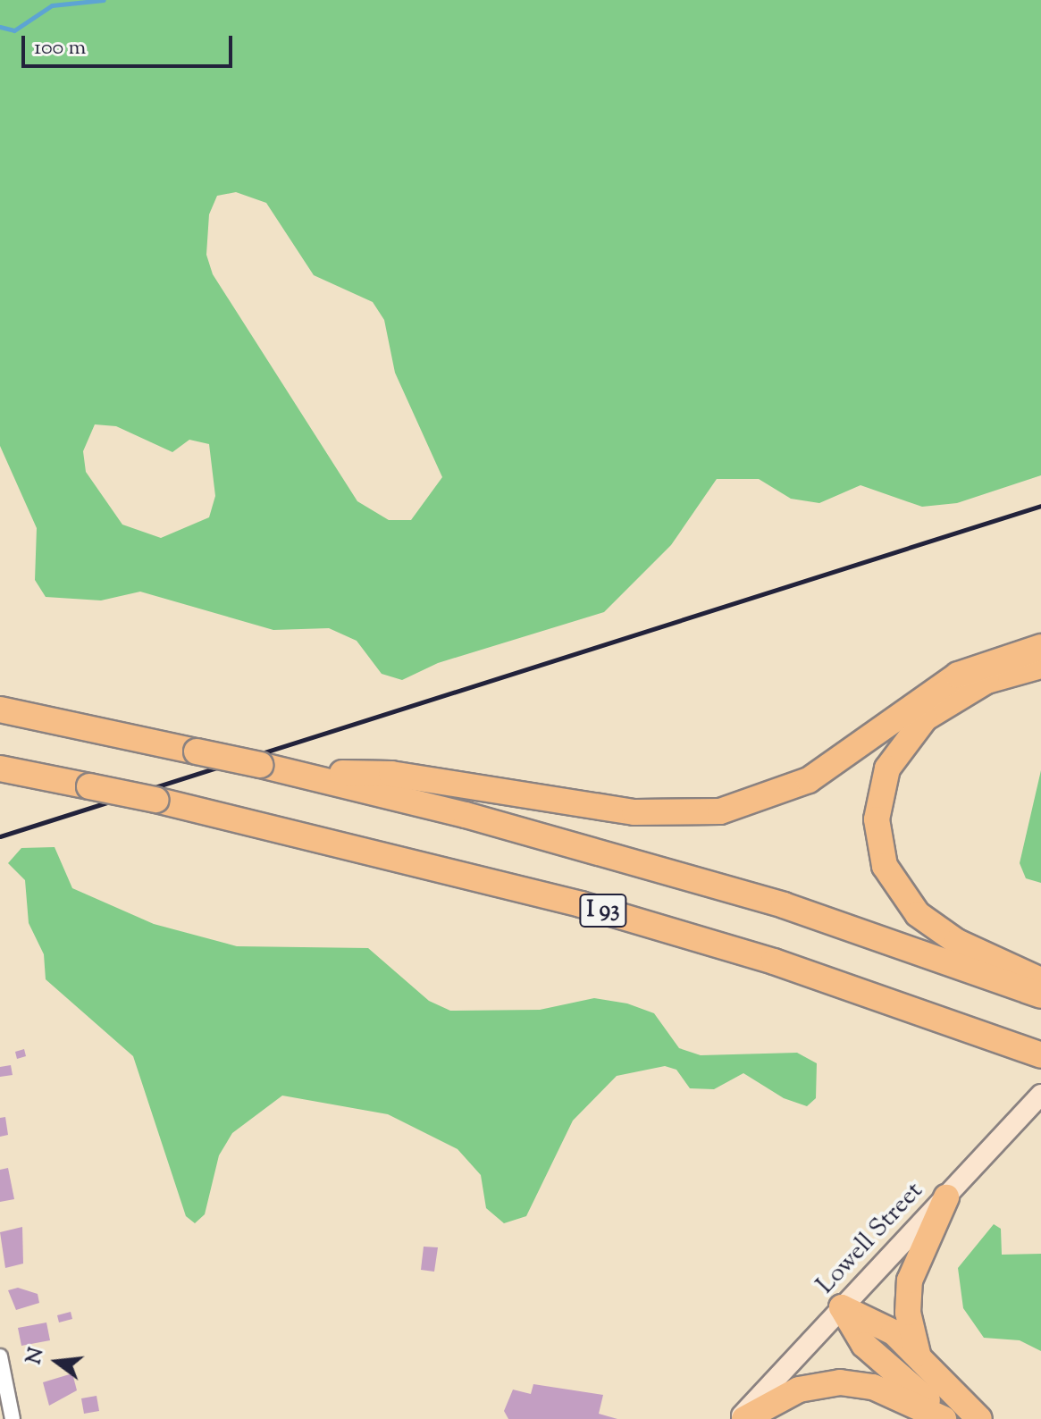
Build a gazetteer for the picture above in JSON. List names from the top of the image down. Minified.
{"streets":{"highway":["I 93"],"main road":["Lowell Street"]},"scale_bar":"100 m","north":"left"}
